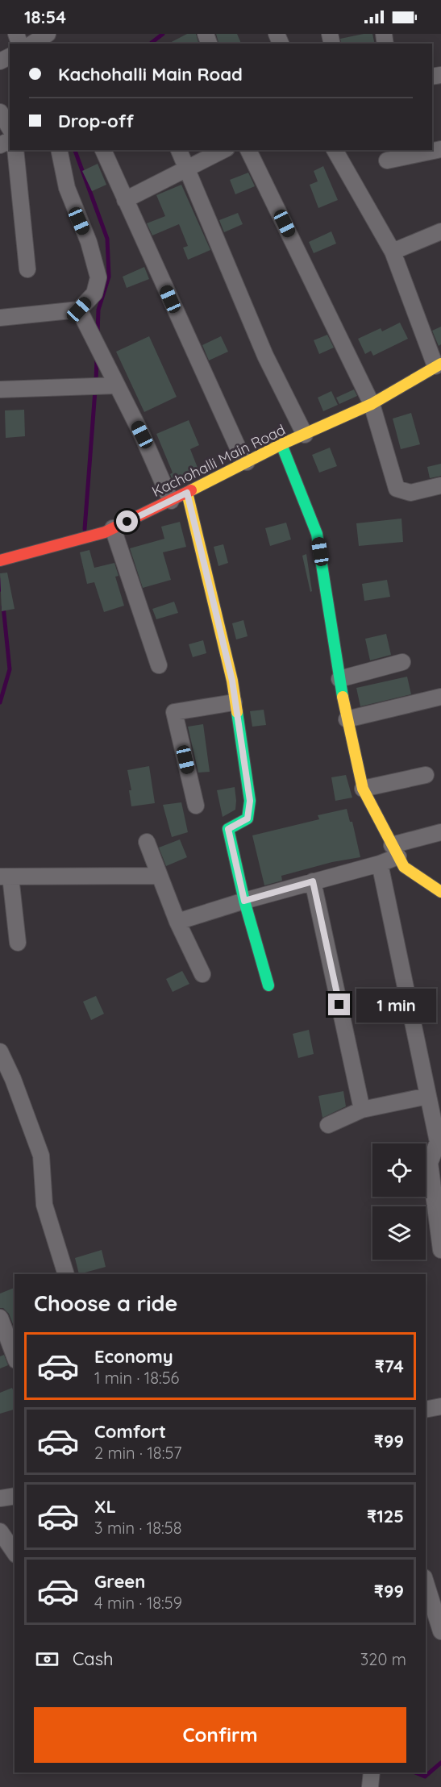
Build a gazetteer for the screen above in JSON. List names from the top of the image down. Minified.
{"streets":{"street":["Kachohalli Main Road"]},"page":{"status":"18:54","banner":["Kachohalli Main Road","Drop-off"],"bubble":"1 min","heading":"Choose a ride","list":[{"name":"Economy","note":"1 min · 18:56","value":"₹74"},{"name":"Comfort","note":"2 min · 18:57","value":"₹99"},{"name":"XL","note":"3 min · 18:58","value":"₹125"},{"name":"Green","note":"4 min · 18:59","value":"₹99"}],"pay":["Cash","320 m"],"buttons":"Confirm"}}
